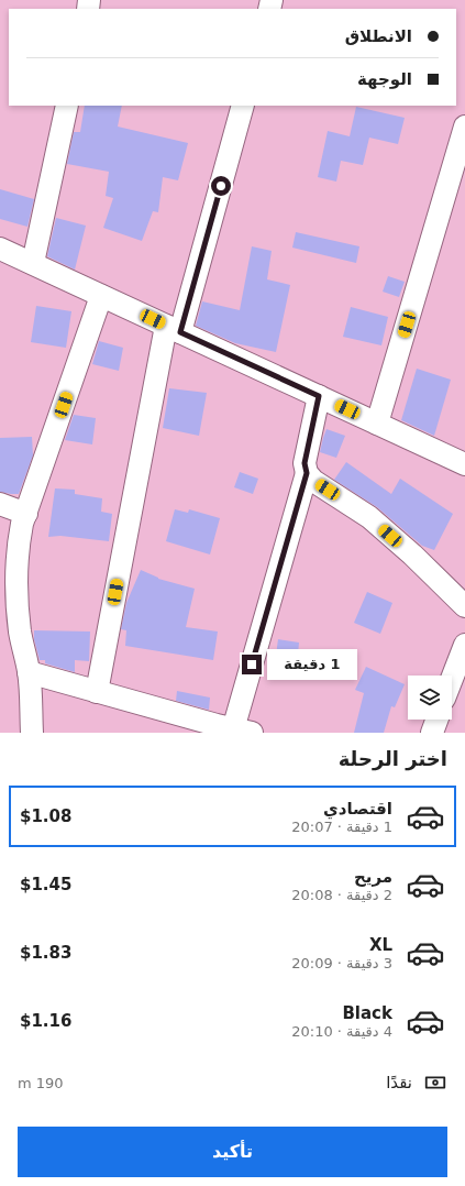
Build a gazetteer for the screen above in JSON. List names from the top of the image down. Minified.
{"page":{"banner":["الانطلاق","الوجهة"],"bubble":"1 دقيقة","heading":"اختر الرحلة","list":[{"name":"اقتصادي","note":"1 دقيقة · 20:07","value":"$1.08"},{"name":"مريح","note":"2 دقيقة · 20:08","value":"$1.45"},{"name":"XL","note":"3 دقيقة · 20:09","value":"$1.83"},{"name":"Black","note":"4 دقيقة · 20:10","value":"$1.16"}],"pay":["نقدًا","190 m"],"buttons":"تأكيد"}}
